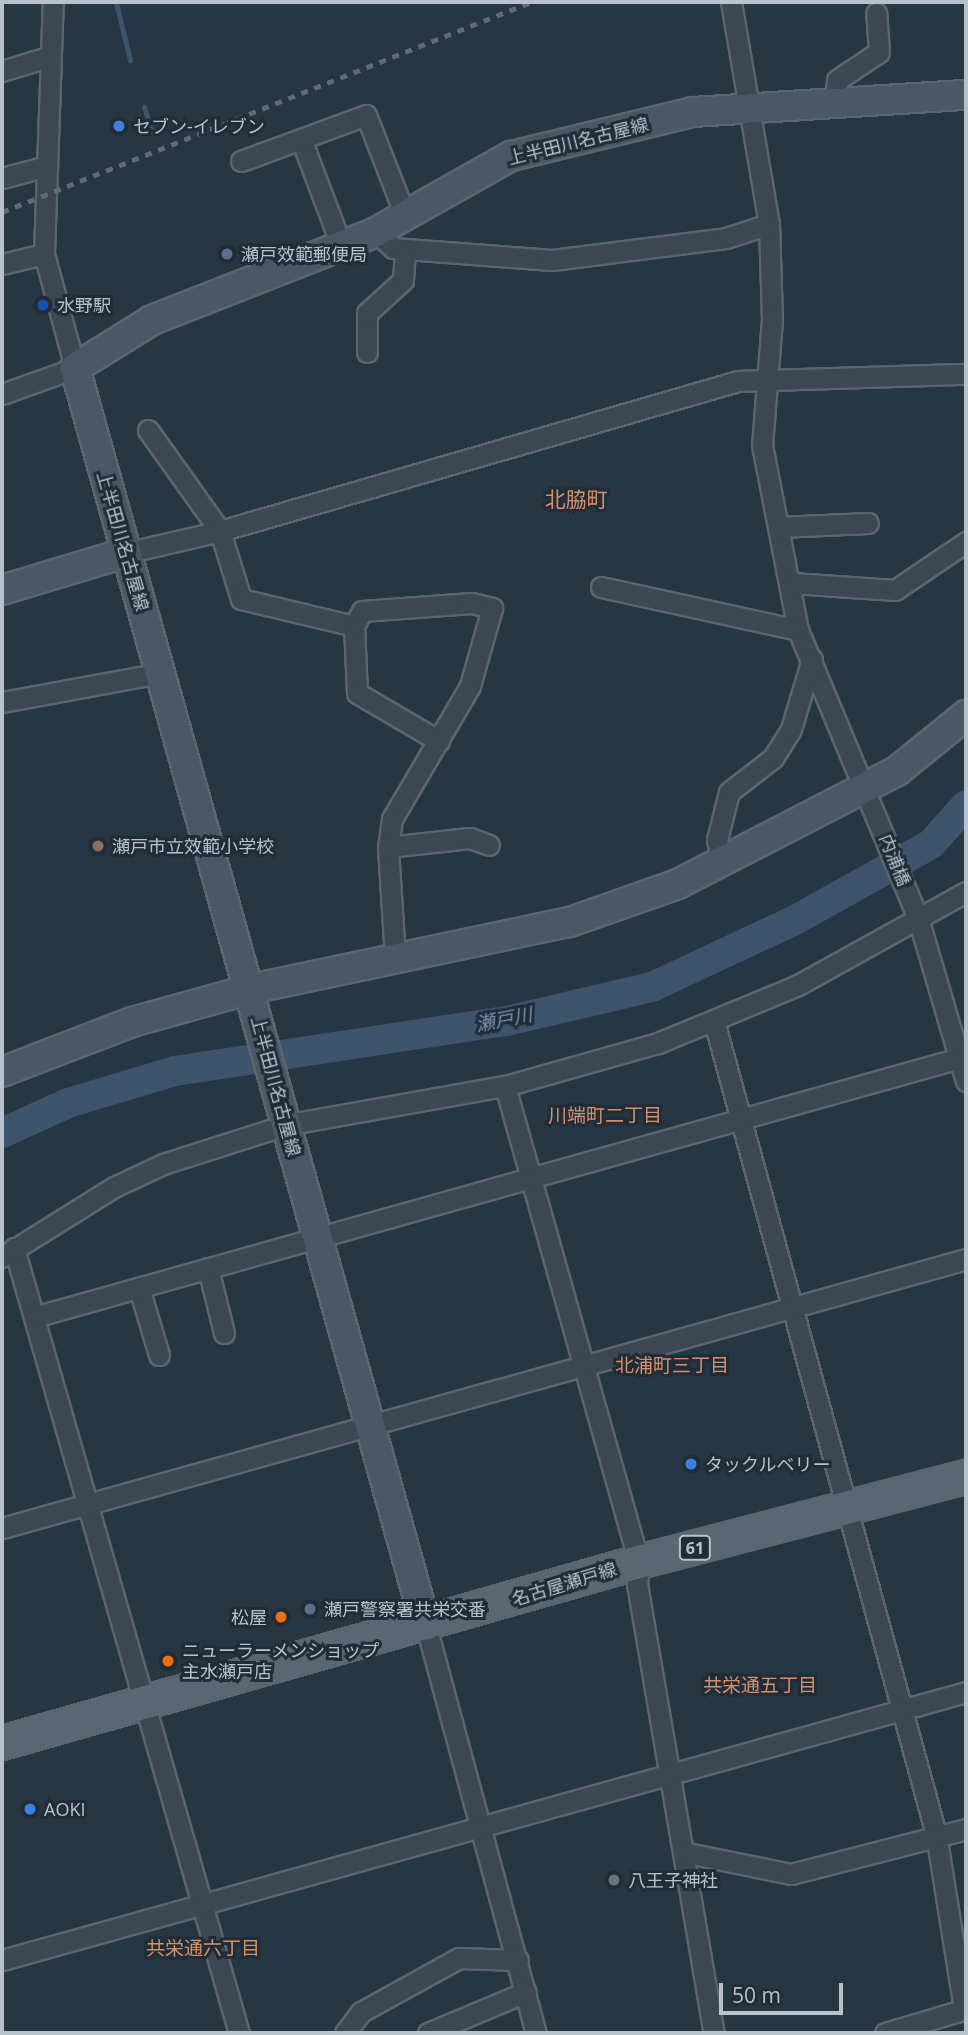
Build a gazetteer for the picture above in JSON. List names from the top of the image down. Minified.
{"streets":{"main road":["上半田川名古屋線","61","名古屋瀬戸線"],"street":["内浦橋"]},"crossings":[["上半田川名古屋線","内浦橋"],["上半田川名古屋線","名古屋瀬戸線"]],"districts":["北脇町","川端町二丁目","北浦町三丁目","共栄通五丁目","共栄通六丁目"],"water":["瀬戸川"],"places":["セブン-イレブン","瀬戸效範郵便局","水野駅","瀬戸市立效範小学校","タックルベリー","瀬戸警察署共栄交番","松屋","ニューラーメンショップ 主水瀬戸店","AOKI","八王子神社"],"scale_bar":"50 m"}
